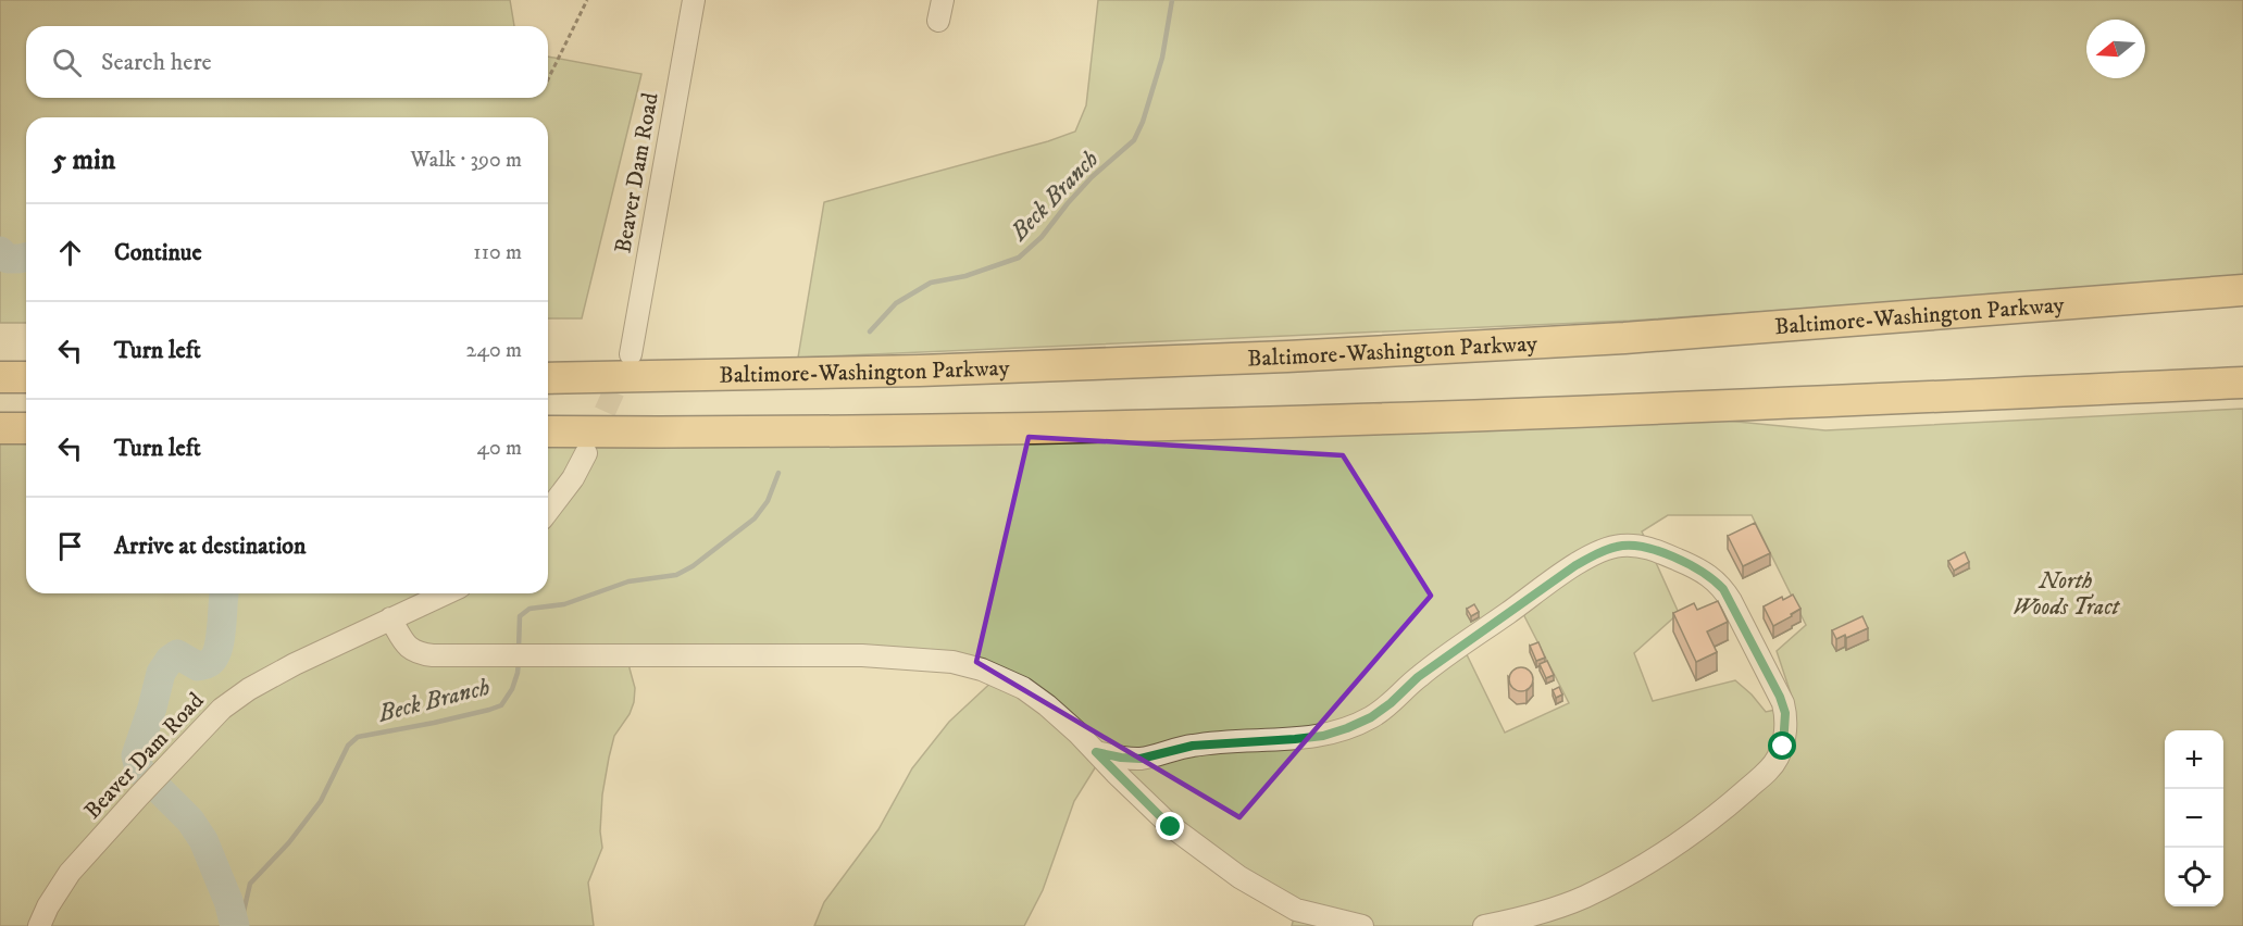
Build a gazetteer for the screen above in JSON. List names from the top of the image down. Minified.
{"streets":{"highway":["Baltimore-Washington Parkway"],"street":["Beaver Dam Road"]},"water":["Beck Branch"],"parks":["North Woods Tract"],"north":"left","page":{"search":"Search here","heading":["5 min","Walk · 390 m"],"list":[["Continue","110 m"],["Turn left","240 m"],["Turn left","40 m"],"Arrive at destination"],"map_buttons":["+","−"]}}
